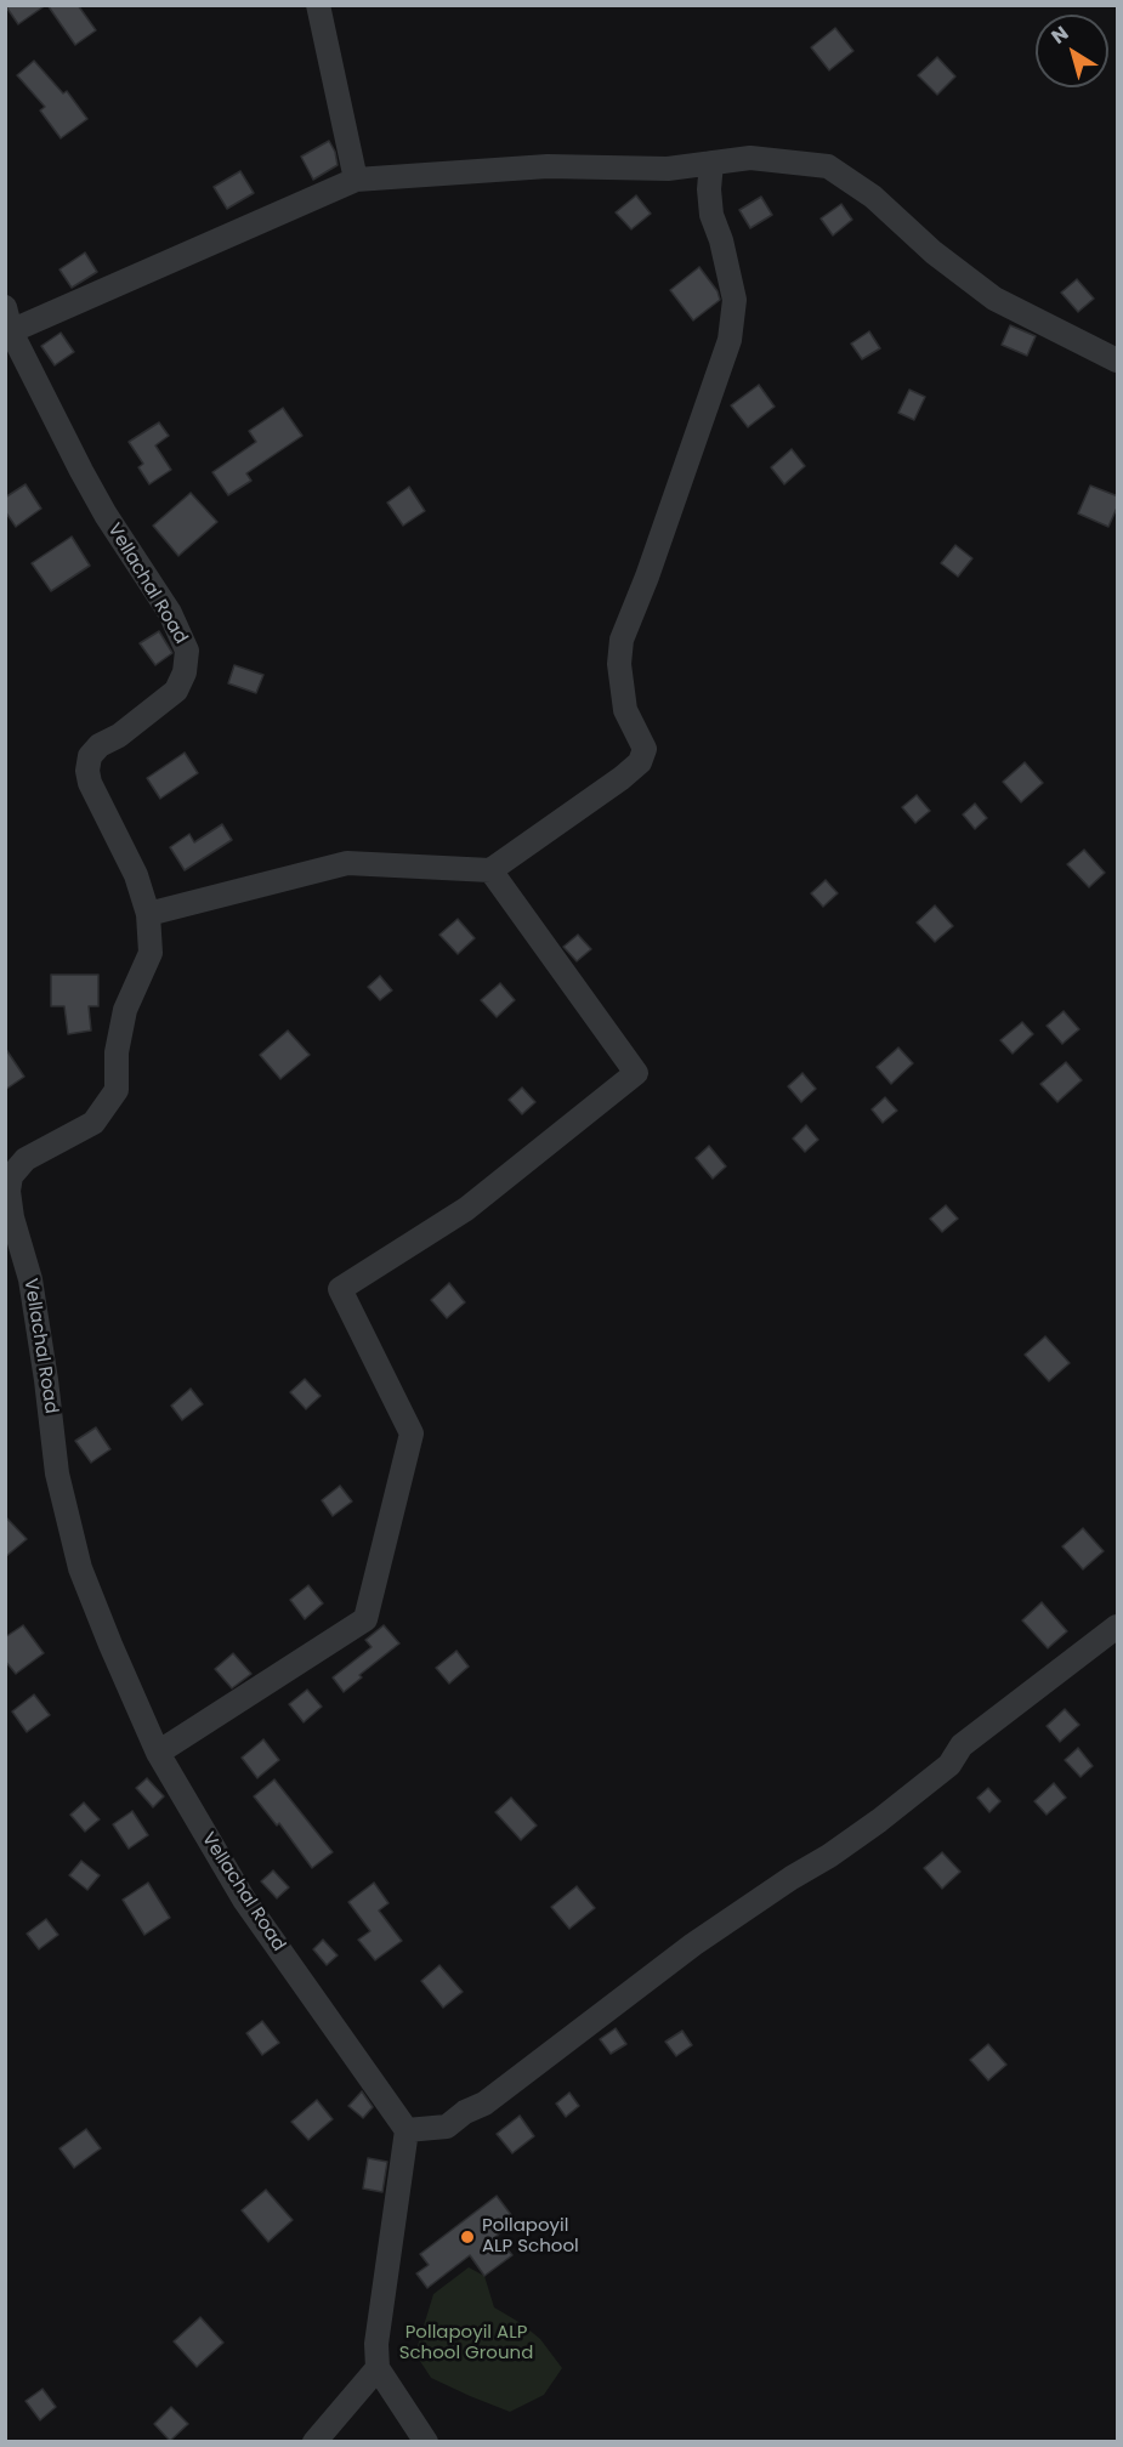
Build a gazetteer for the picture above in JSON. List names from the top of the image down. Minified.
{"streets":{"street":["Vellachal Road"]},"parks":["Pollapoyil ALP School Ground"],"places":["Pollapoyil ALP School"],"north":"top left"}
